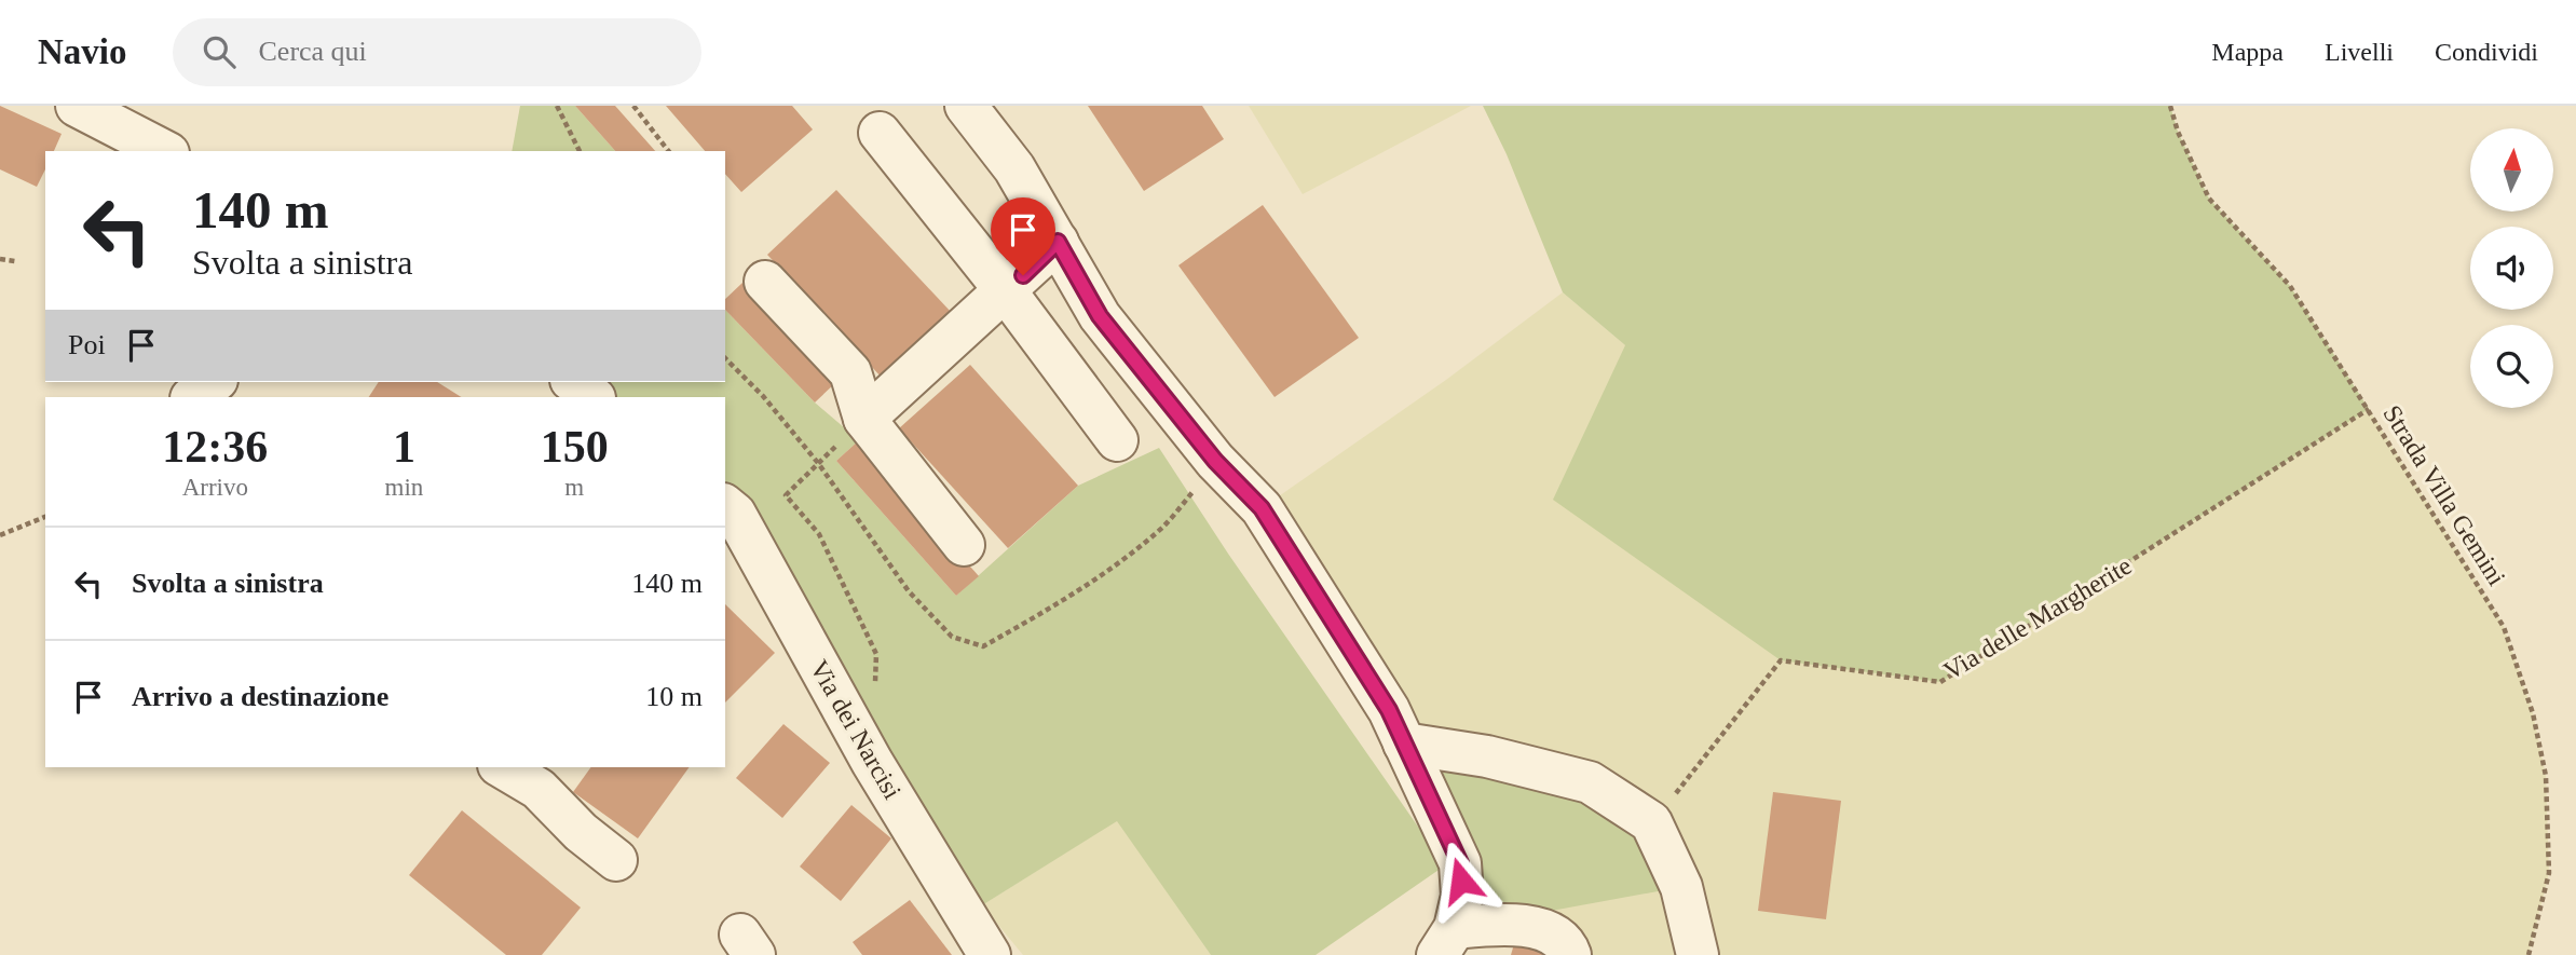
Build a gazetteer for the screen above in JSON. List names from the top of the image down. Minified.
{"streets":{"street":["Via dei Narcisi"],"path":["Strada Villa Gemini","Via delle Margherite"]},"crossings":[["Strada Villa Gemini","Via delle Margherite"]],"north":"top","page":{"header":"Navio","search":"Cerca qui","nav":["Mappa","Livelli","Condividi"],"turn":["140 m","Svolta a sinistra"],"then":"Poi","eta":["12:36","Arrivo","1","min","150","m"],"list":[{"name":"Svolta a sinistra","value":"140 m"},{"name":"Arrivo a destinazione","value":"10 m"}]}}
